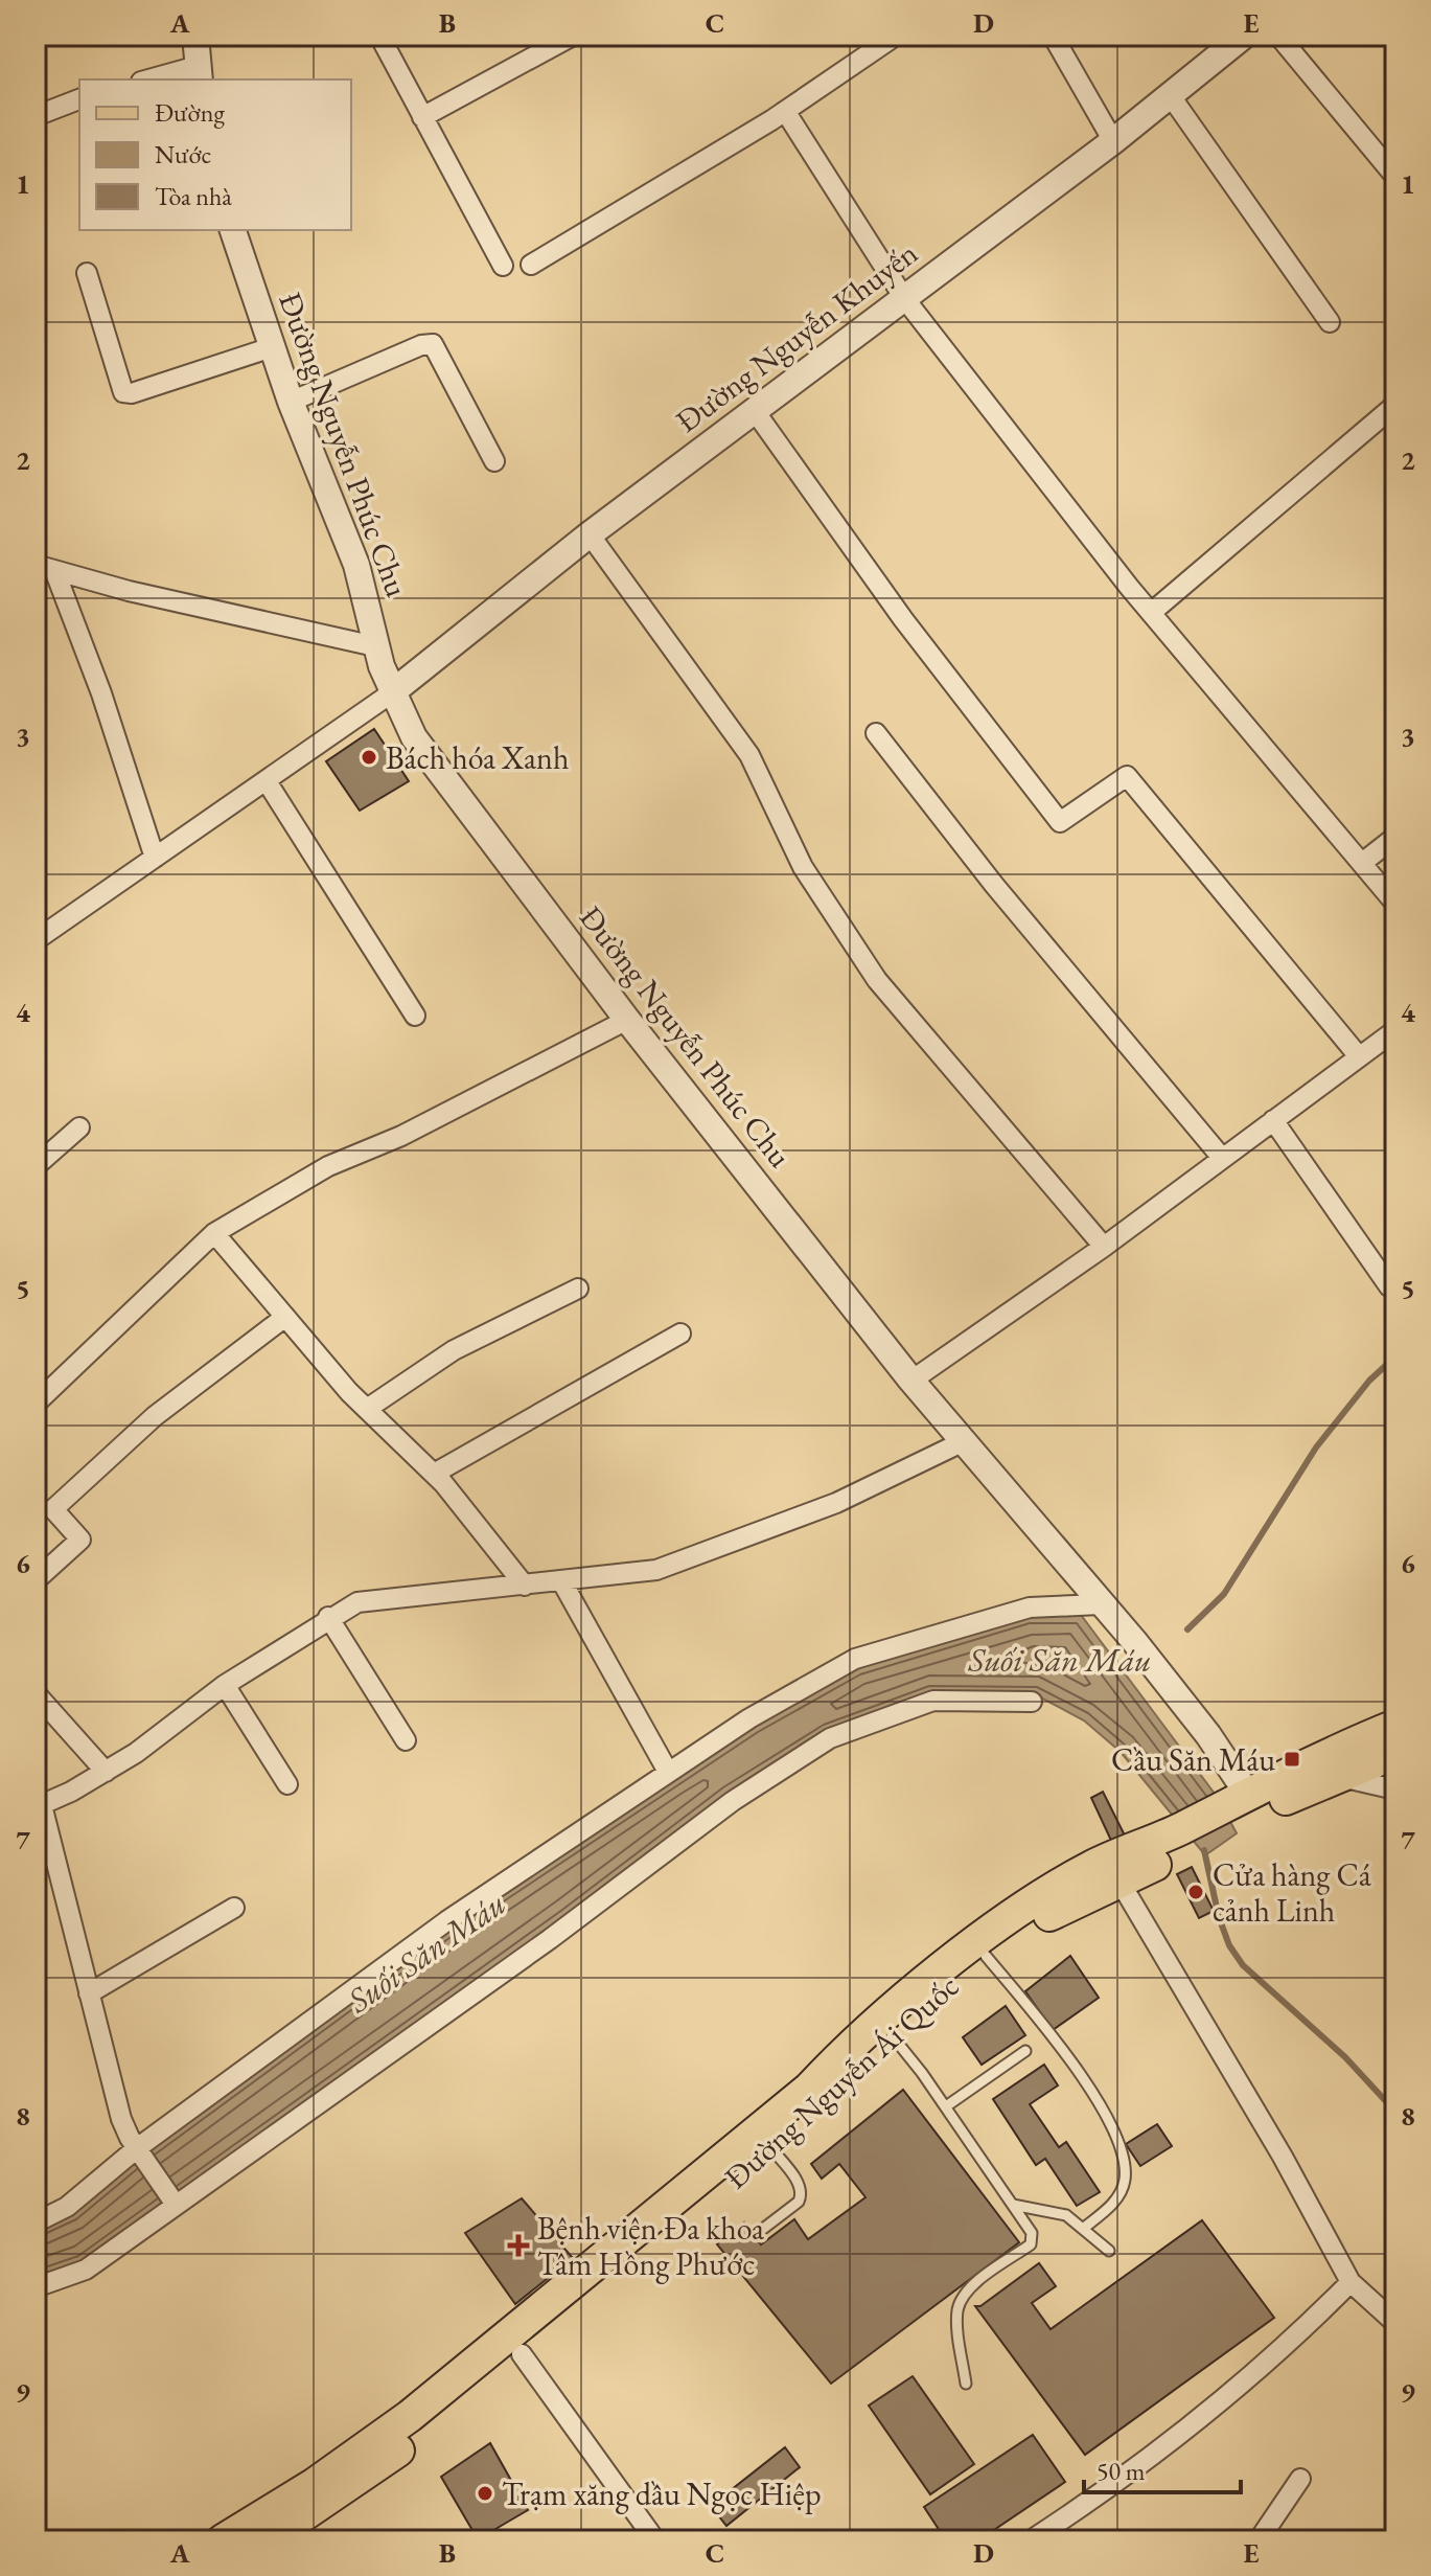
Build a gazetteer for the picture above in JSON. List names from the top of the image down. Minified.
{"streets":{"main road":["Đường Nguyễn Ái Quốc"],"street":["Đường Nguyễn Khuyến","Đường Nguyễn Phúc Chu"]},"crossings":[["Đường Nguyễn Khuyến","Đường Nguyễn Phúc Chu"],["Đường Nguyễn Phúc Chu","Đường Nguyễn Ái Quốc"]],"water":["Suối Săn Máu"],"places":{"other":["Bách hóa Xanh","Cửa hàng Cá cảnh Linh","Trạm xăng dầu Ngọc Hiệp"],"transit":["Cầu Săn Máu"],"health":["Bệnh viện Đa khoa Tâm Hồng Phước"]},"legend":["Đường","Nước","Tòa nhà"],"scale_bar":"50 m","grid":{"columns":["A","B","C","D","E"],"rows":["1","2","3","4","5","6","7","8","9"]}}
